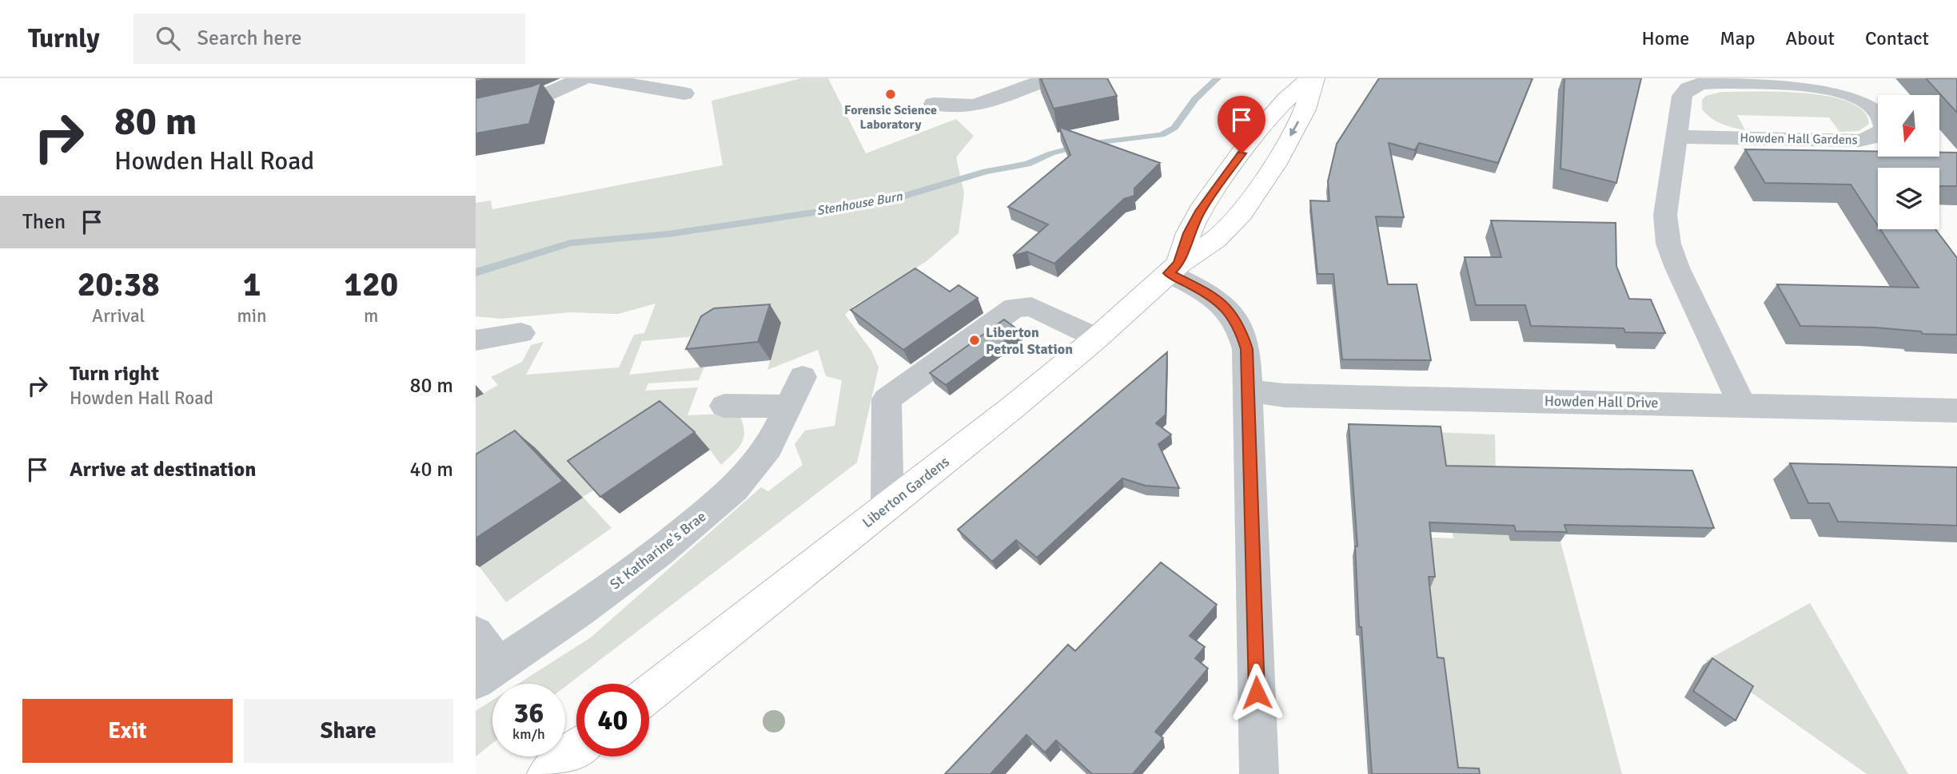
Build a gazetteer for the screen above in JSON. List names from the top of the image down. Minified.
{"streets":{"main road":["Liberton Gardens"],"street":["Howden Hall Gardens","Howden Hall Drive","St Katharine's Brae"]},"crossings":[["Howden Hall Gardens","Howden Hall Drive"]],"water":["Stenhouse Burn"],"places":["Forensic Science Laboratory","Liberton Petrol Station"],"north":"bottom","page":{"header":"Turnly","search":"Search here","nav":["Home","Map","About","Contact"],"turn":["80 m","Howden Hall Road"],"then":"Then","eta":["20:38","Arrival","1","min","120","m"],"list":[{"name":"Turn right","note":"Howden Hall Road","value":"80 m"},{"name":"Arrive at destination","value":"40 m"}],"speed":"36 km/h","limit":"40","buttons":["Exit","Share"]}}
